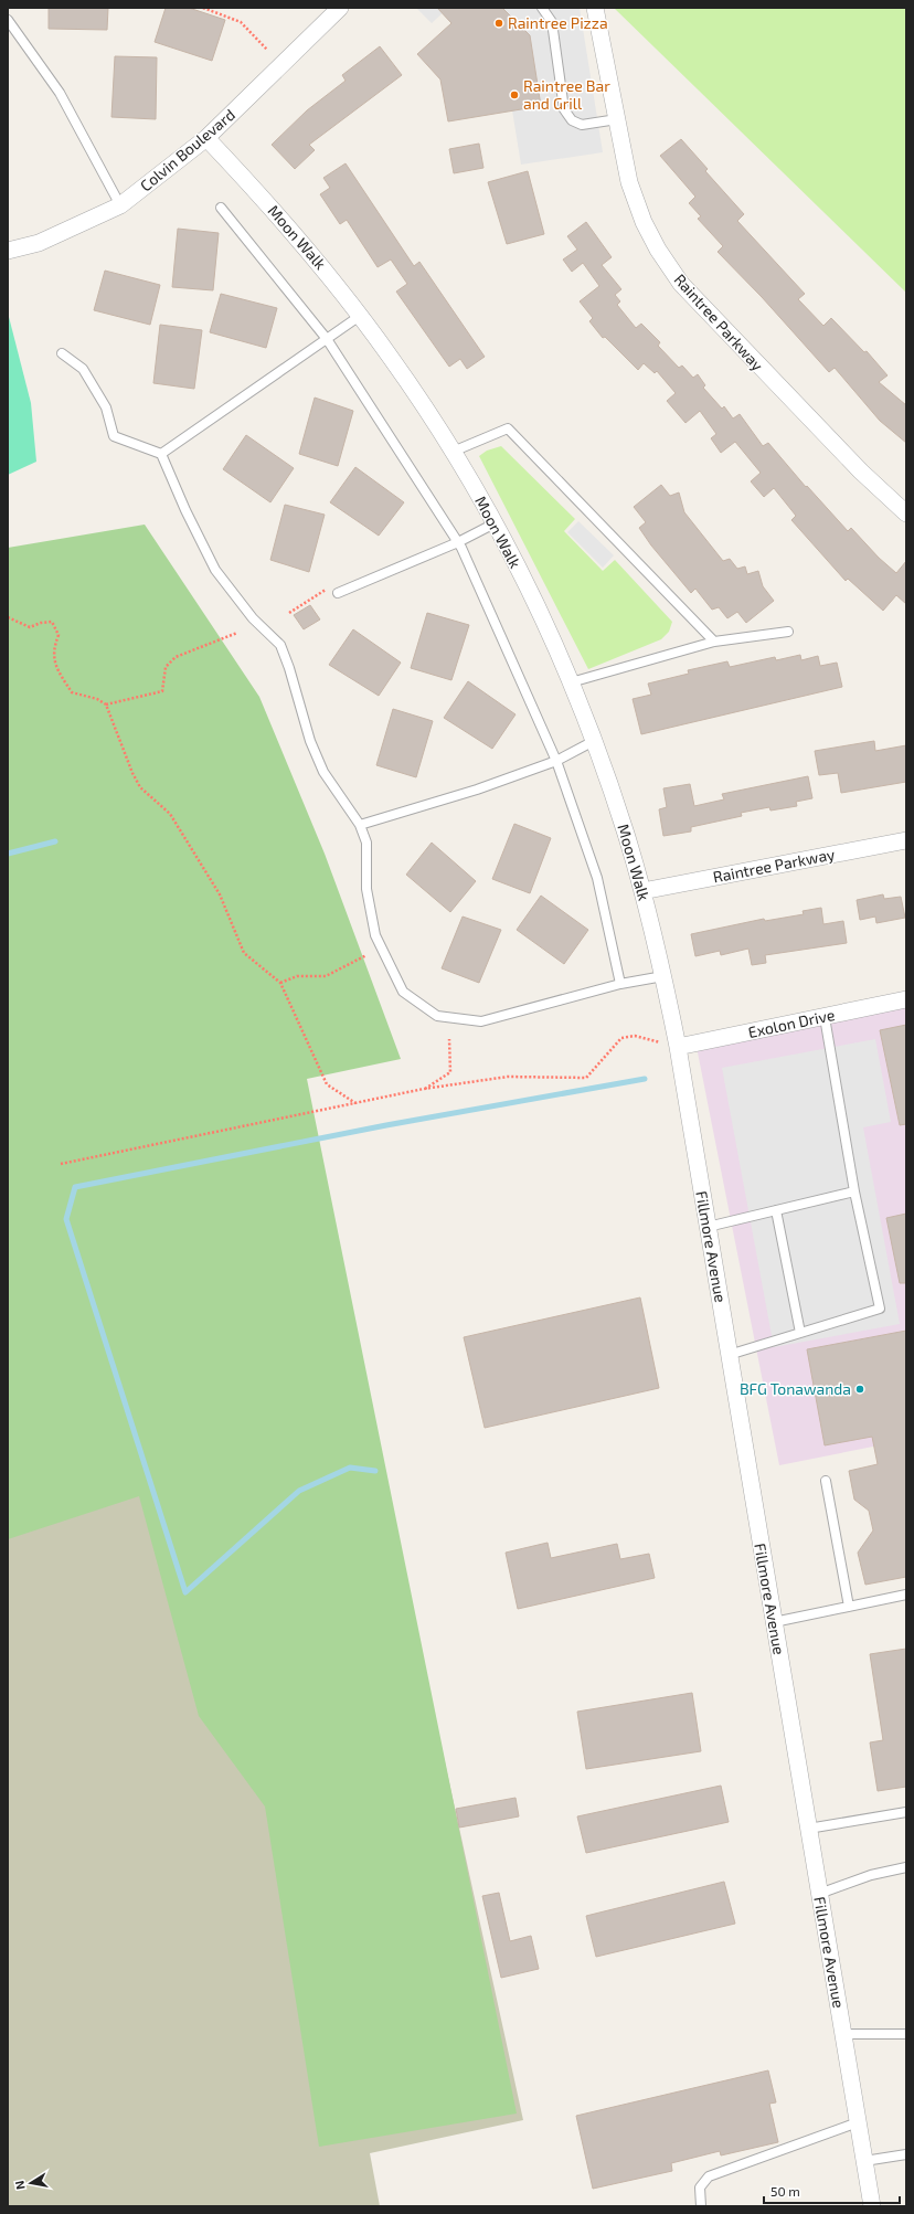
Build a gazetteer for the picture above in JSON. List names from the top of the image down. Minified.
{"streets":{"street":["Colvin Boulevard","Moon Walk","Raintree Parkway","Exolon Drive","Fillmore Avenue"]},"crossings":[["Colvin Boulevard","Moon Walk"],["Moon Walk","Raintree Parkway"],["Moon Walk","Fillmore Avenue"],["Exolon Drive","Fillmore Avenue"]],"places":["Raintree Pizza","Raintree Bar and Grill","BFG Tonawanda"],"scale_bar":"50 m","north":"left"}
